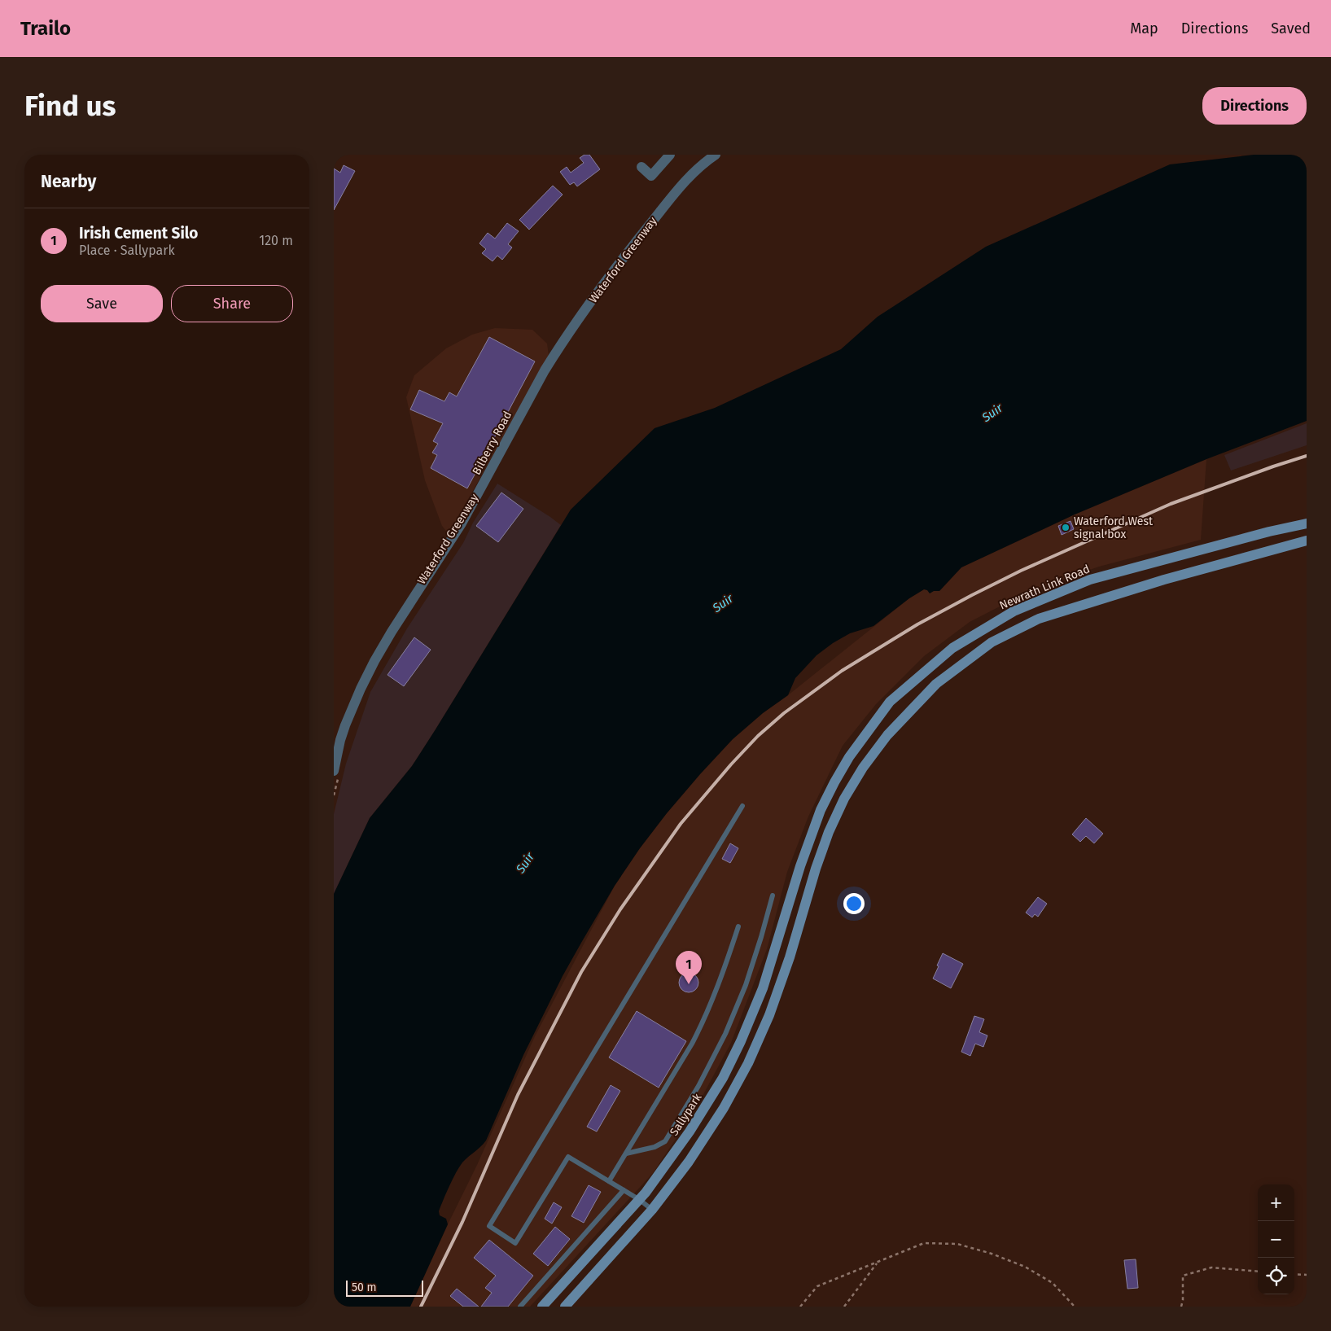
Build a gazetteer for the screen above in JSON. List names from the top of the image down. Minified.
{"streets":{"main road":["Newrath Link Road","Sallypark"],"street":["Bilberry Road"]},"crossings":[["Newrath Link Road","Sallypark"]],"water":["Suir"],"places":["Waterford West signal box"],"scale_bar":"50 m","page":{"header":"Trailo","nav":["Map","Directions","Saved"],"buttons":["Directions",["Save","Share"]],"title":"Find us","heading":"Nearby","list":[{"mark":"1","name":"Irish Cement Silo","note":"Place · Sallypark","value":"120 m"}],"pins":"1","map_buttons":["+","−"],"scale":"50 m"}}
